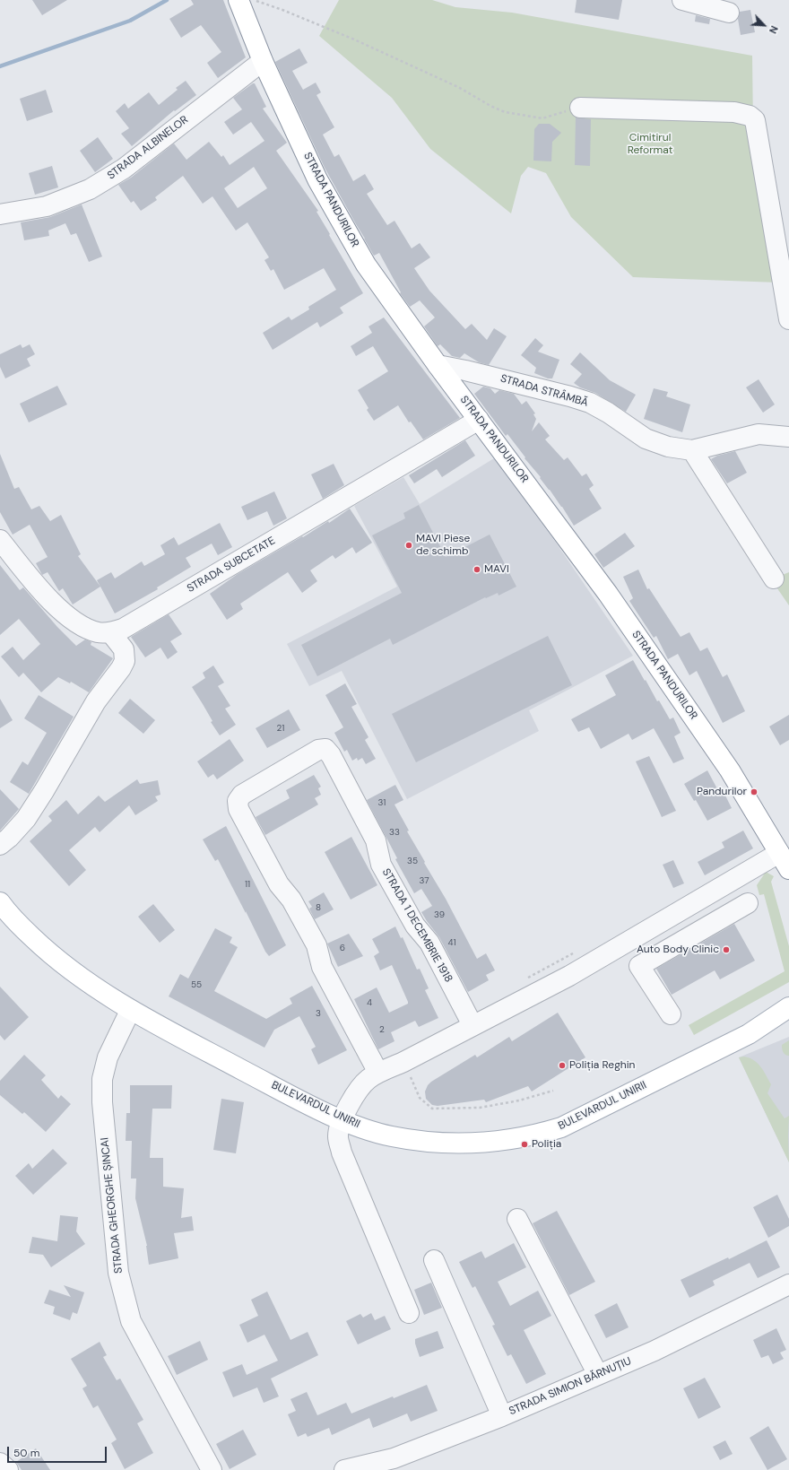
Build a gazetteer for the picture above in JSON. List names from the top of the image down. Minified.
{"streets":{"main road":["STRADA PANDURILOR","BULEVARDUL UNIRII"],"street":["STRADA ALBINELOR","STRADA STRÂMBĂ","STRADA SUBCETATE","STRADA 1 DECEMBRIE 1918","STRADA GHEORGHE ȘINCAI","STRADA SIMION BĂRNUȚIU"]},"crossings":[["STRADA ALBINELOR","STRADA PANDURILOR"],["STRADA PANDURILOR","STRADA STRÂMBĂ"],["STRADA PANDURILOR","STRADA SUBCETATE"],["BULEVARDUL UNIRII","STRADA GHEORGHE ȘINCAI"]],"parks":["Cimitirul Reformat"],"places":["MAVI Piese de schimb","MAVI","Pandurilor","Auto Body Clinic","Poliția Reghin","Poliția"],"house_numbers":["21","31","33","35","37","11","8","39","41","6","55","4","3","2"],"scale_bar":"50 m","north":"bottom right"}
